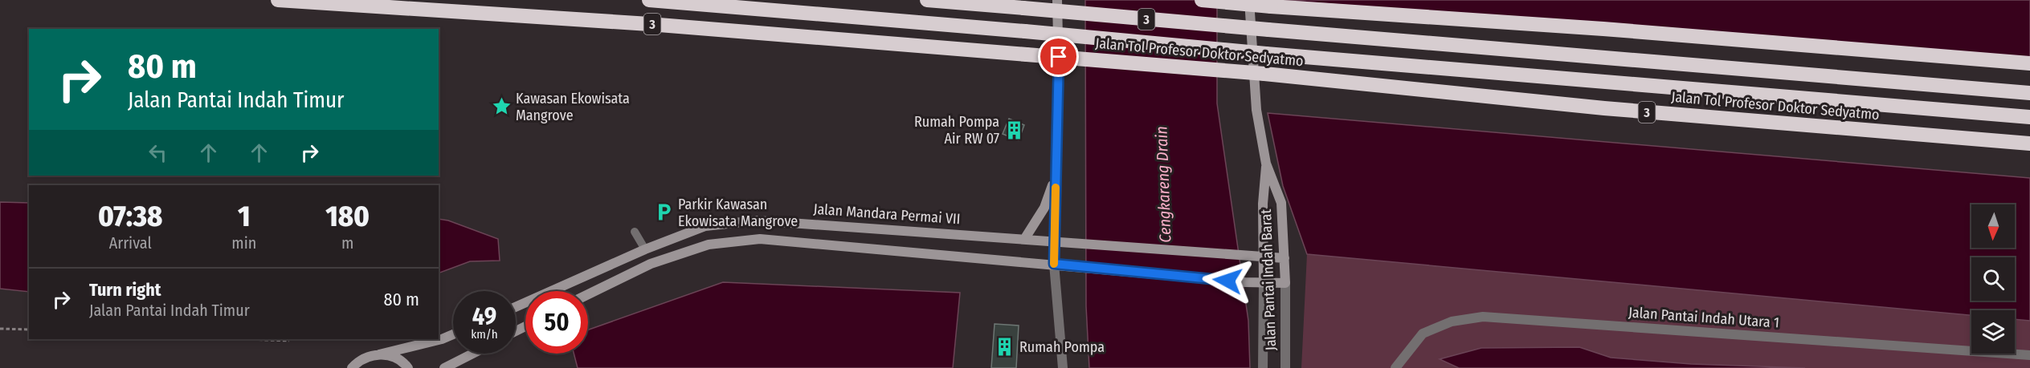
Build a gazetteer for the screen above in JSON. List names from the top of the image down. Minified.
{"streets":{"highway":["3","Jalan Tol Profesor Doktor Sedyatmo"],"main road":["Jalan Mandara Permai VII","Jalan Pantai Indah Barat"],"street":["Jalan Pantai Indah Utara 1"]},"crossings":[["Jalan Mandara Permai VII","Jalan Pantai Indah Barat"]],"water":["Cengkareng Drain"],"places":{"place":["Kawasan Ekowisata Mangrove"],"building":["Rumah Pompa Air RW 07","Rumah Pompa"],"parking":["Parkir Kawasan Ekowisata Mangrove"]},"north":"bottom","page":{"turn":["80 m","Jalan Pantai Indah Timur"],"eta":["07:38","Arrival","1","min","180","m"],"list":[{"name":"Turn right","note":"Jalan Pantai Indah Timur","value":"80 m"}],"speed":"49 km/h","limit":"50"}}
